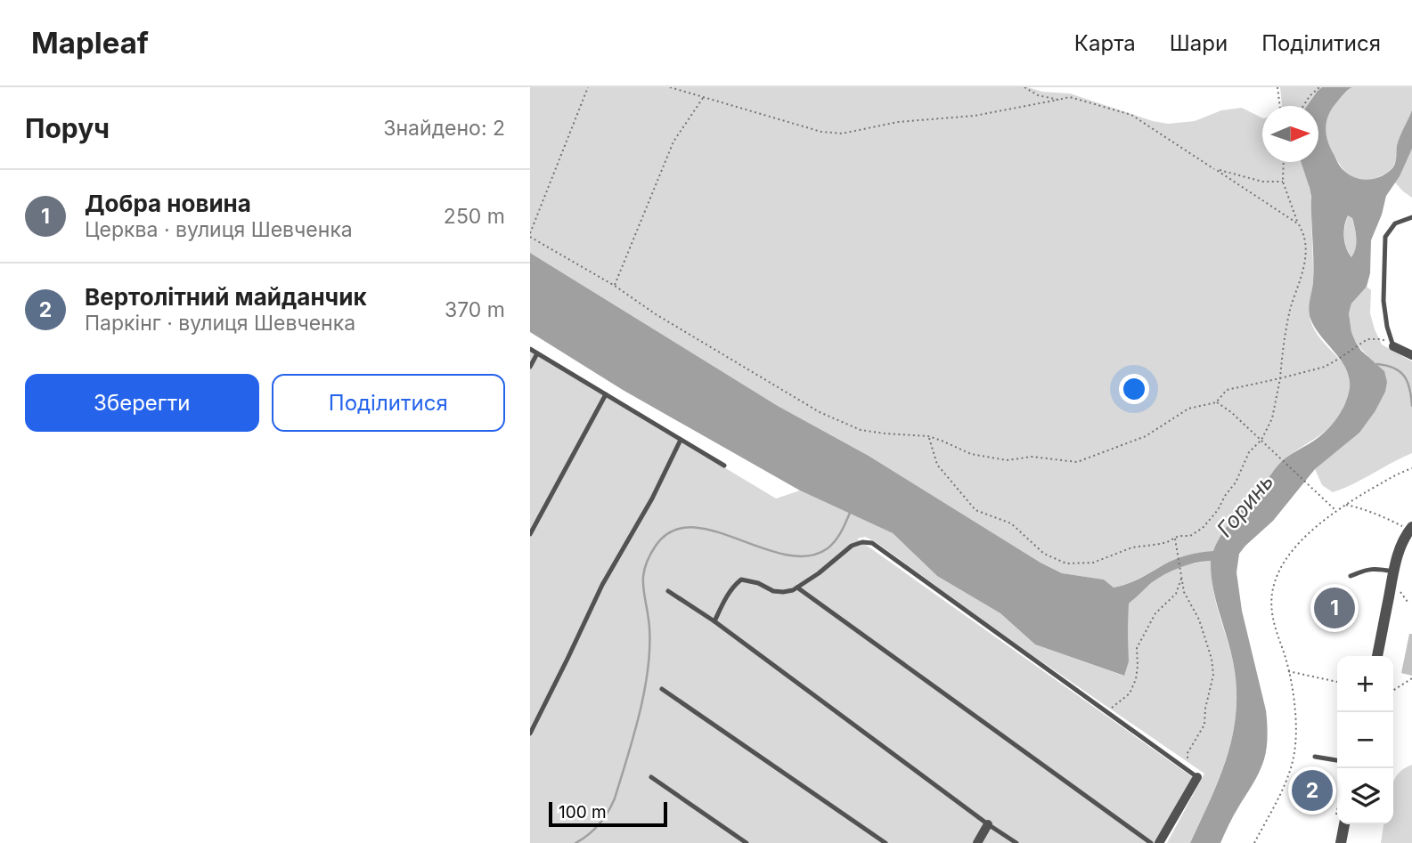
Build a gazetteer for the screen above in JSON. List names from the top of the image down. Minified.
{"water":["Горинь"],"scale_bar":"100 m","north":"right","page":{"header":"Mapleaf","nav":["Карта","Шари","Поділитися"],"heading":["Поруч","Знайдено: 2"],"list":[{"mark":"1","name":"Добра новина","note":"Церква · вулиця Шевченка","value":"250 m"},{"mark":"2","name":"Вертолітний майданчик","note":"Паркінг · вулиця Шевченка","value":"370 m"}],"buttons":["Зберегти","Поділитися"],"pins":["1","2"],"map_buttons":["+","−"],"scale":"100 m"}}
